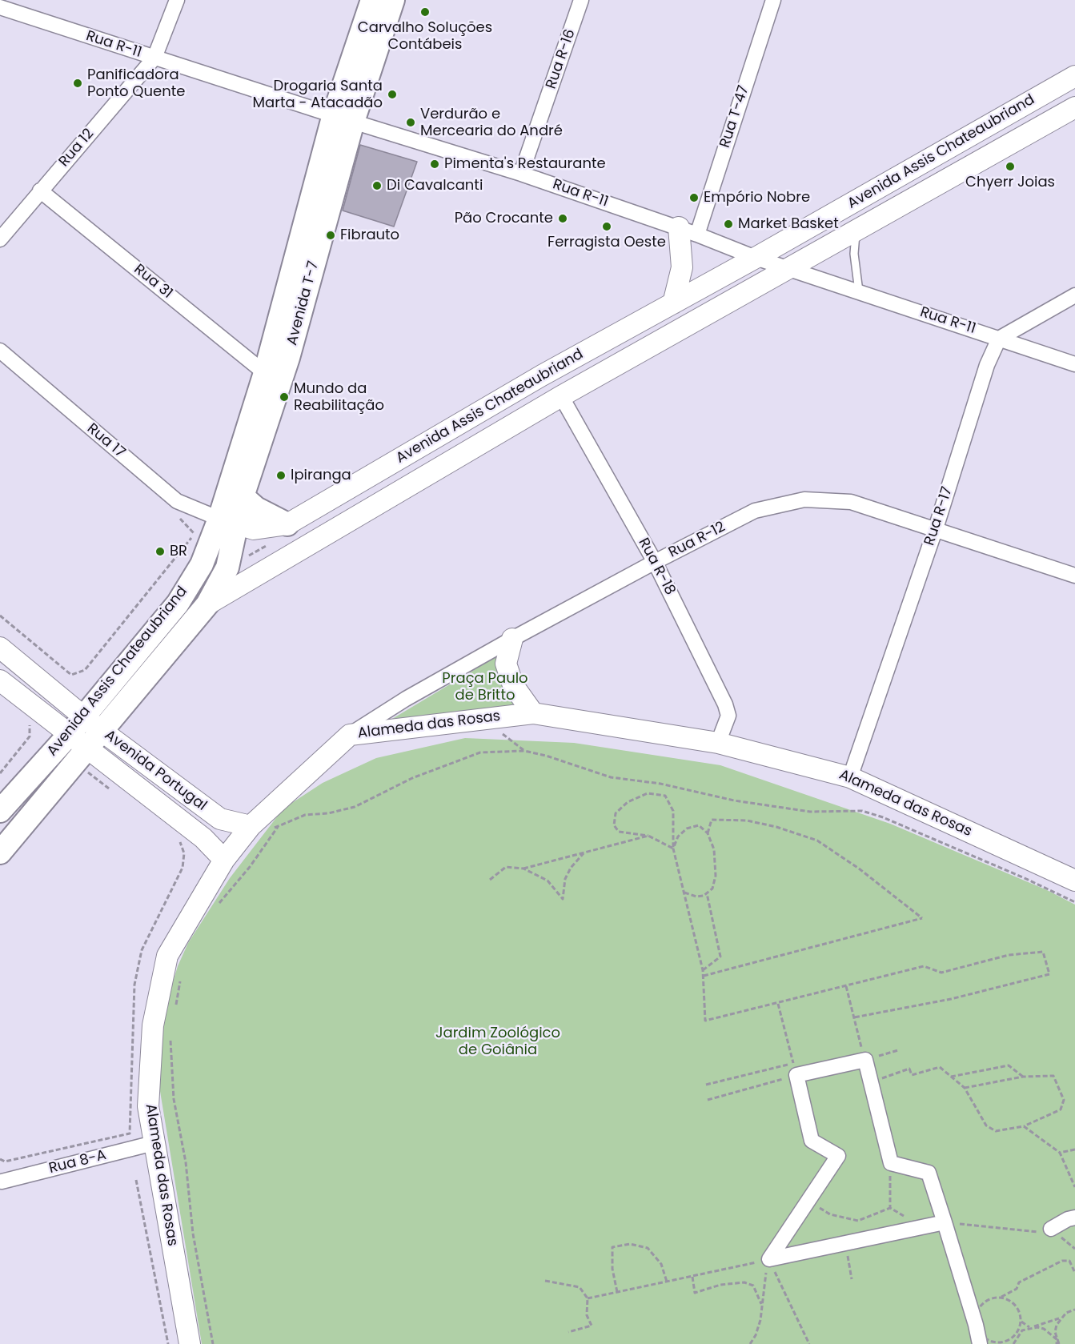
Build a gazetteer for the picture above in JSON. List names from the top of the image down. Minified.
{"streets":{"main road":["Avenida Assis Chateaubriand","Avenida T-7","Alameda das Rosas","Avenida Portugal"],"street":["Rua R-11","Rua R-16","Rua T-47","Rua 12","Rua 31","Rua 17","Rua R-17","Rua R-12","Rua R-18","Rua 8-A"]},"crossings":[["Rua R-11","Rua R-16"],["Rua R-11","Rua T-47"],["Rua R-11","Rua 12"],["Rua R-11","Avenida Assis Chateaubriand"],["Rua R-11","Avenida T-7"],["Rua R-11","Rua R-17"],["Rua 12","Rua 31"],["Avenida Assis Chateaubriand","Avenida T-7"],["Avenida Assis Chateaubriand","Rua 17"],["Avenida Assis Chateaubriand","Rua R-18"],["Avenida Assis Chateaubriand","Avenida Portugal"],["Rua 31","Avenida T-7"],["Avenida T-7","Rua 17"],["Rua R-17","Rua R-12"],["Rua R-17","Alameda das Rosas"],["Rua R-12","Rua R-18"],["Rua R-12","Alameda das Rosas"],["Rua R-18","Alameda das Rosas"],["Alameda das Rosas","Avenida Portugal"],["Alameda das Rosas","Rua 8-A"]],"parks":["Praça Paulo de Britto","Jardim Zoológico de Goiânia"],"places":["Carvalho Soluções Contábeis","Panificadora Ponto Quente","Drogaria Santa Marta - Atacadão","Verdurão e Mercearia do André","Pimenta's Restaurante","Chyerr Joias","Di Cavalcanti","Empório Nobre","Pão Crocante","Market Basket","Ferragista Oeste","Fibrauto","Mundo da Reabilitação","Ipiranga","BR"]}
